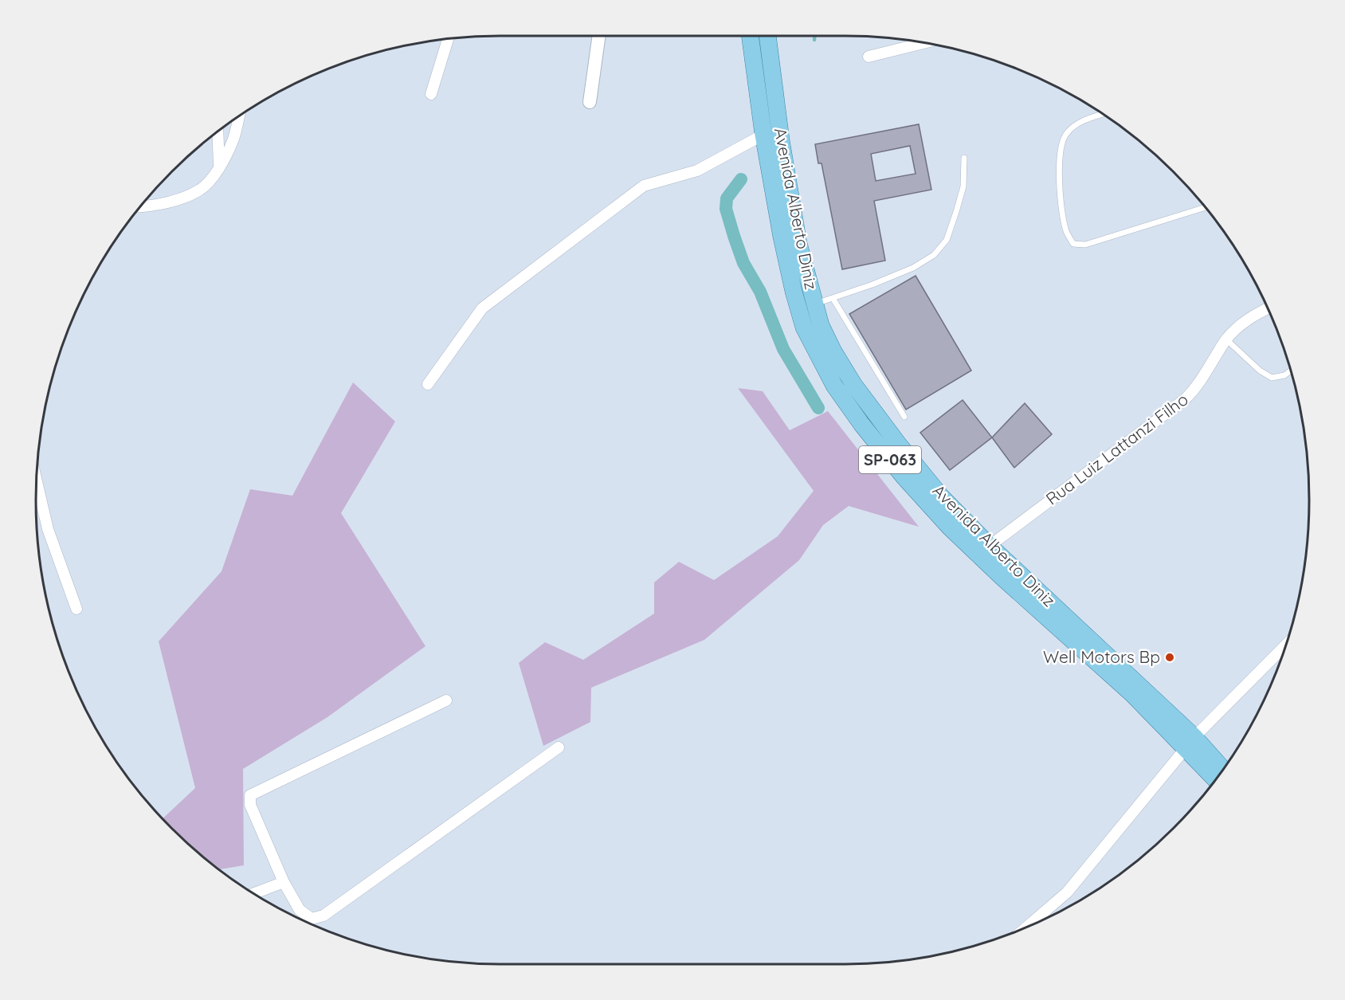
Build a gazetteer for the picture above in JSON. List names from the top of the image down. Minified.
{"streets":{"main road":["Avenida Alberto Diniz","SP-063"],"street":["Rua Luiz Lattanzi Filho"]},"crossings":[["Avenida Alberto Diniz","Rua Luiz Lattanzi Filho"]],"places":["Well Motors Bp"]}
